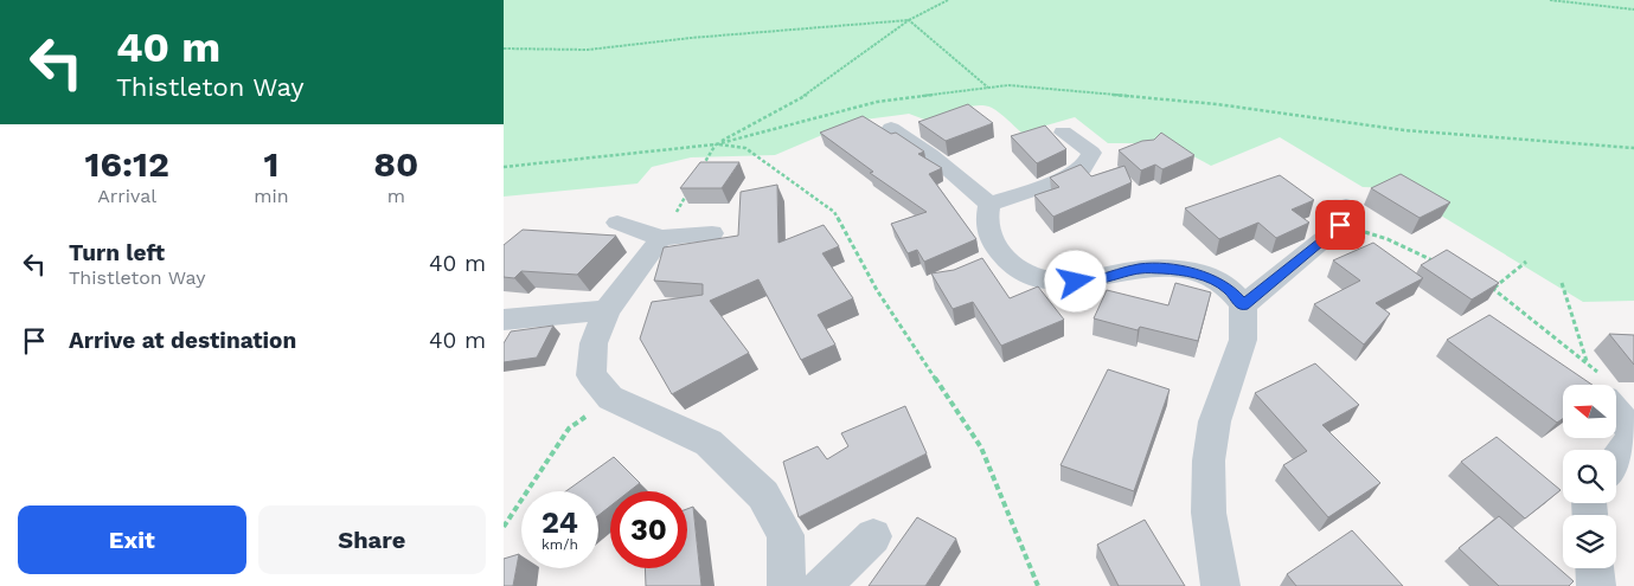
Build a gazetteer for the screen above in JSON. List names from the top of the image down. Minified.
{"north":"left","page":{"turn":["40 m","Thistleton Way"],"eta":["16:12","Arrival","1","min","80","m"],"list":[{"name":"Turn left","note":"Thistleton Way","value":"40 m"},{"name":"Arrive at destination","value":"40 m"}],"speed":"24 km/h","limit":"30","buttons":["Exit","Share"]}}
